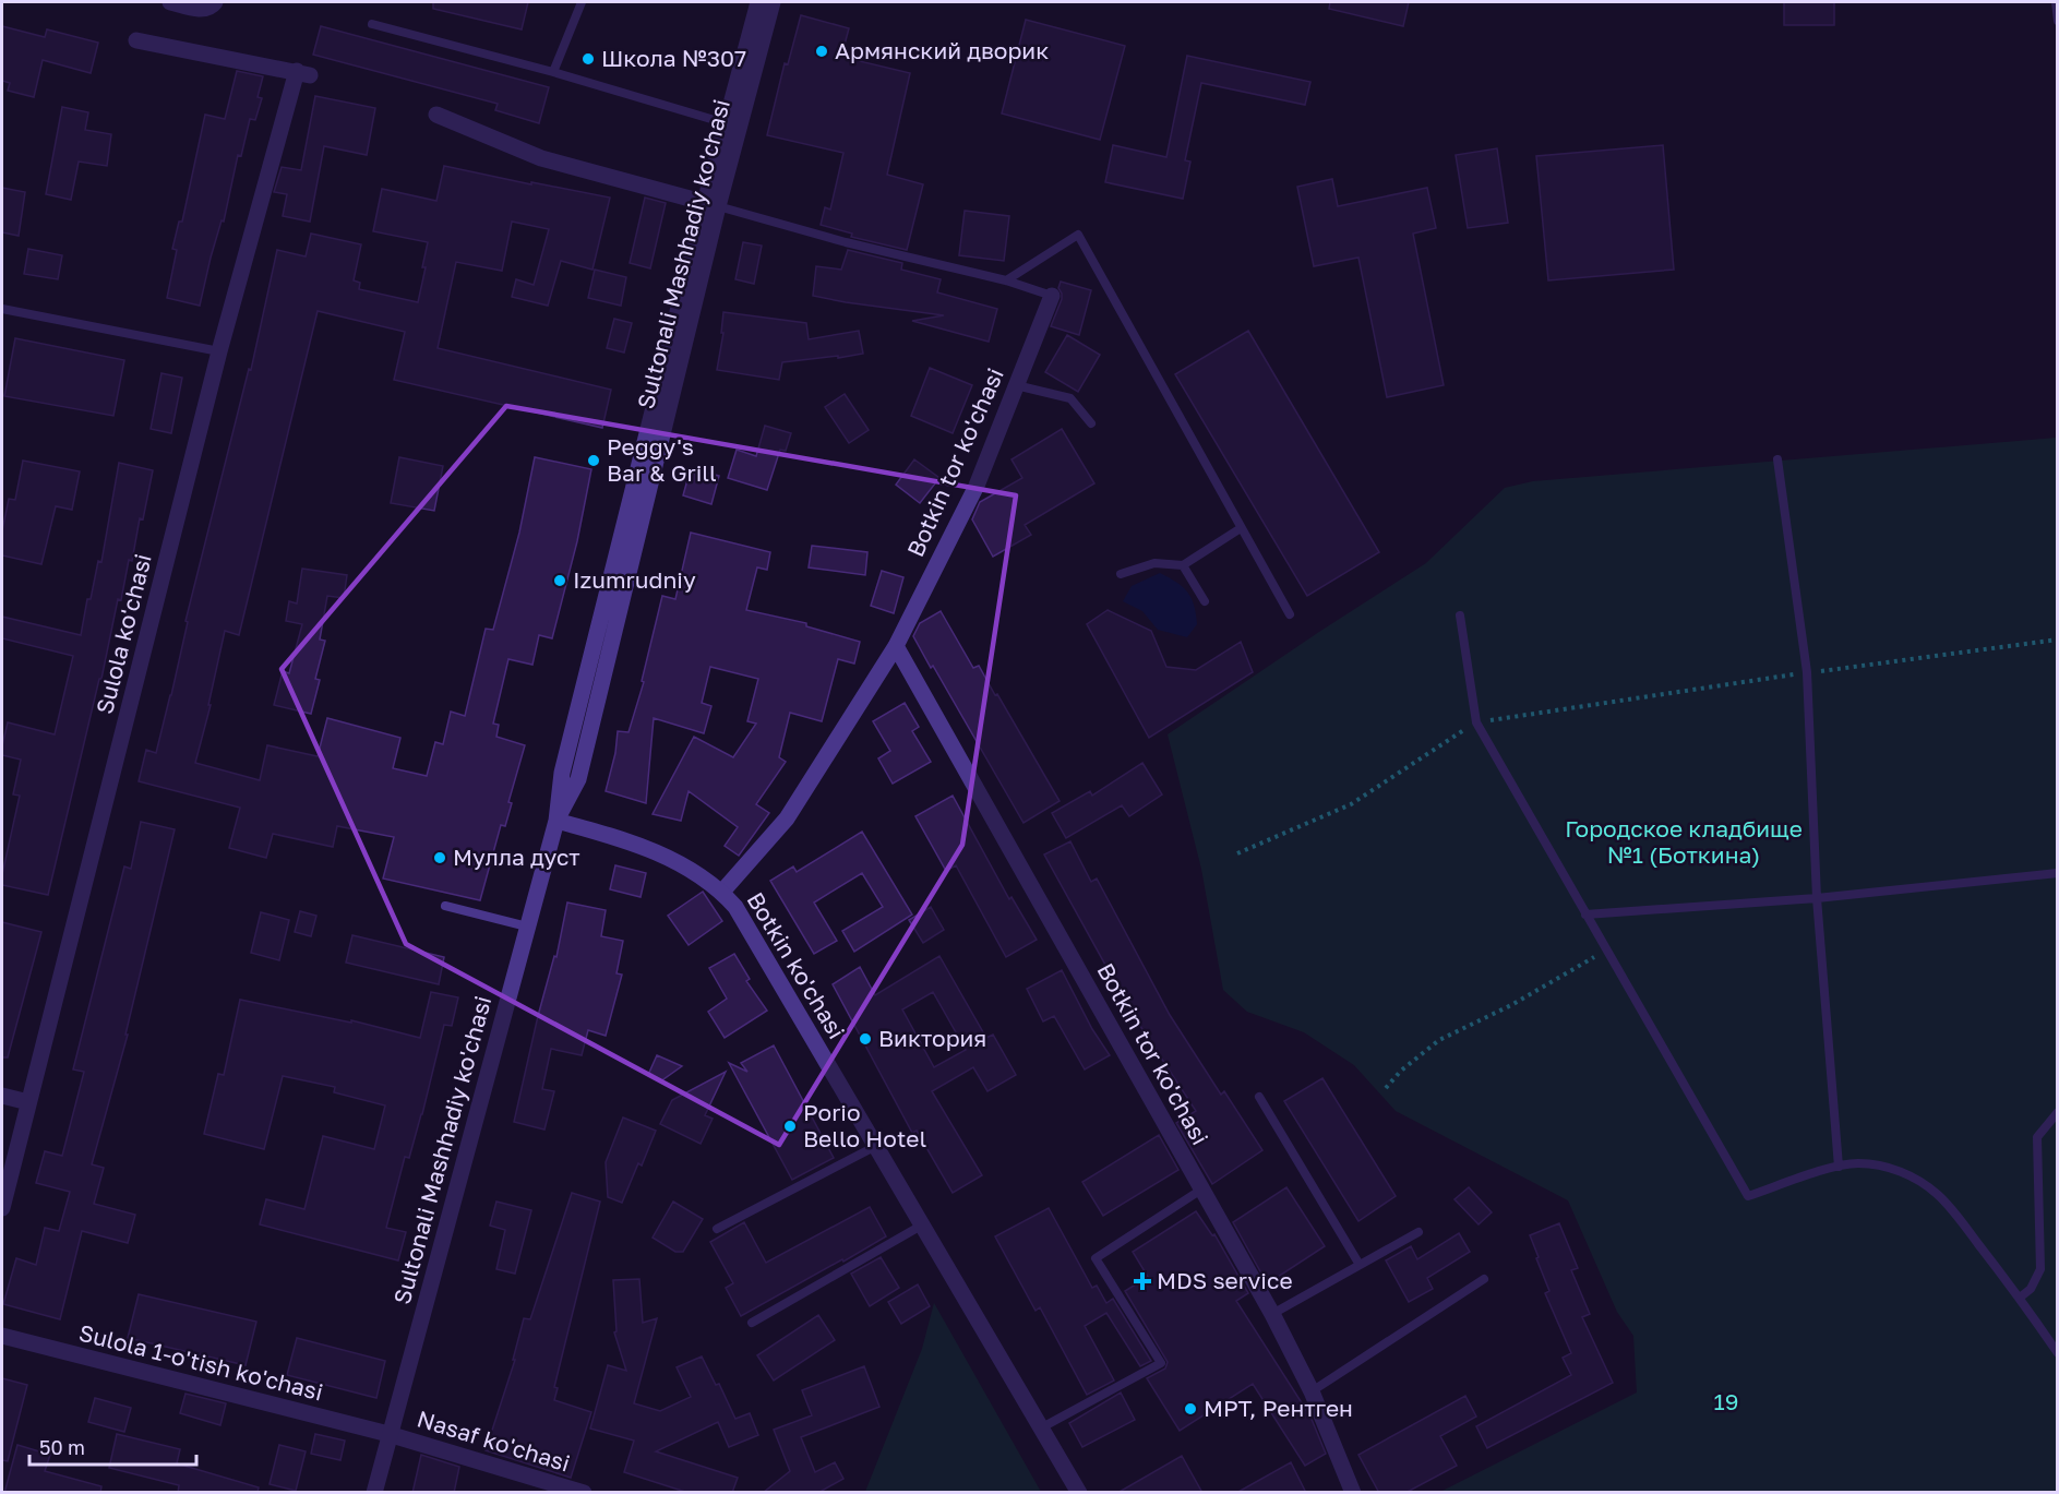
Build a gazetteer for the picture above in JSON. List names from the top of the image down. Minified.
{"streets":{"street":["Sultonali Mashhadiy ko'chasi","Botkin tor ko'chasi","Sulola ko'chasi","Botkin ko'chasi","Sulola 1-o'tish ko'chasi","Nasaf ko'chasi"]},"crossings":[["Sultonali Mashhadiy ko'chasi","Botkin ko'chasi"],["Sultonali Mashhadiy ko'chasi","Sulola 1-o'tish ko'chasi"],["Sultonali Mashhadiy ko'chasi","Nasaf ko'chasi"],["Botkin tor ko'chasi","Botkin ko'chasi"],["Sulola 1-o'tish ko'chasi","Nasaf ko'chasi"]],"parks":["Городское кладбище №1 (Боткина)","19"],"places":{"other":["Армянский дворик","Школа №307","Peggy's Bar & Grill","Izumrudniy","Мулла дуст","Виктория","Porio Bello Hotel","МРТ, Рентген"],"health":["MDS service"]},"scale_bar":"50 m"}
